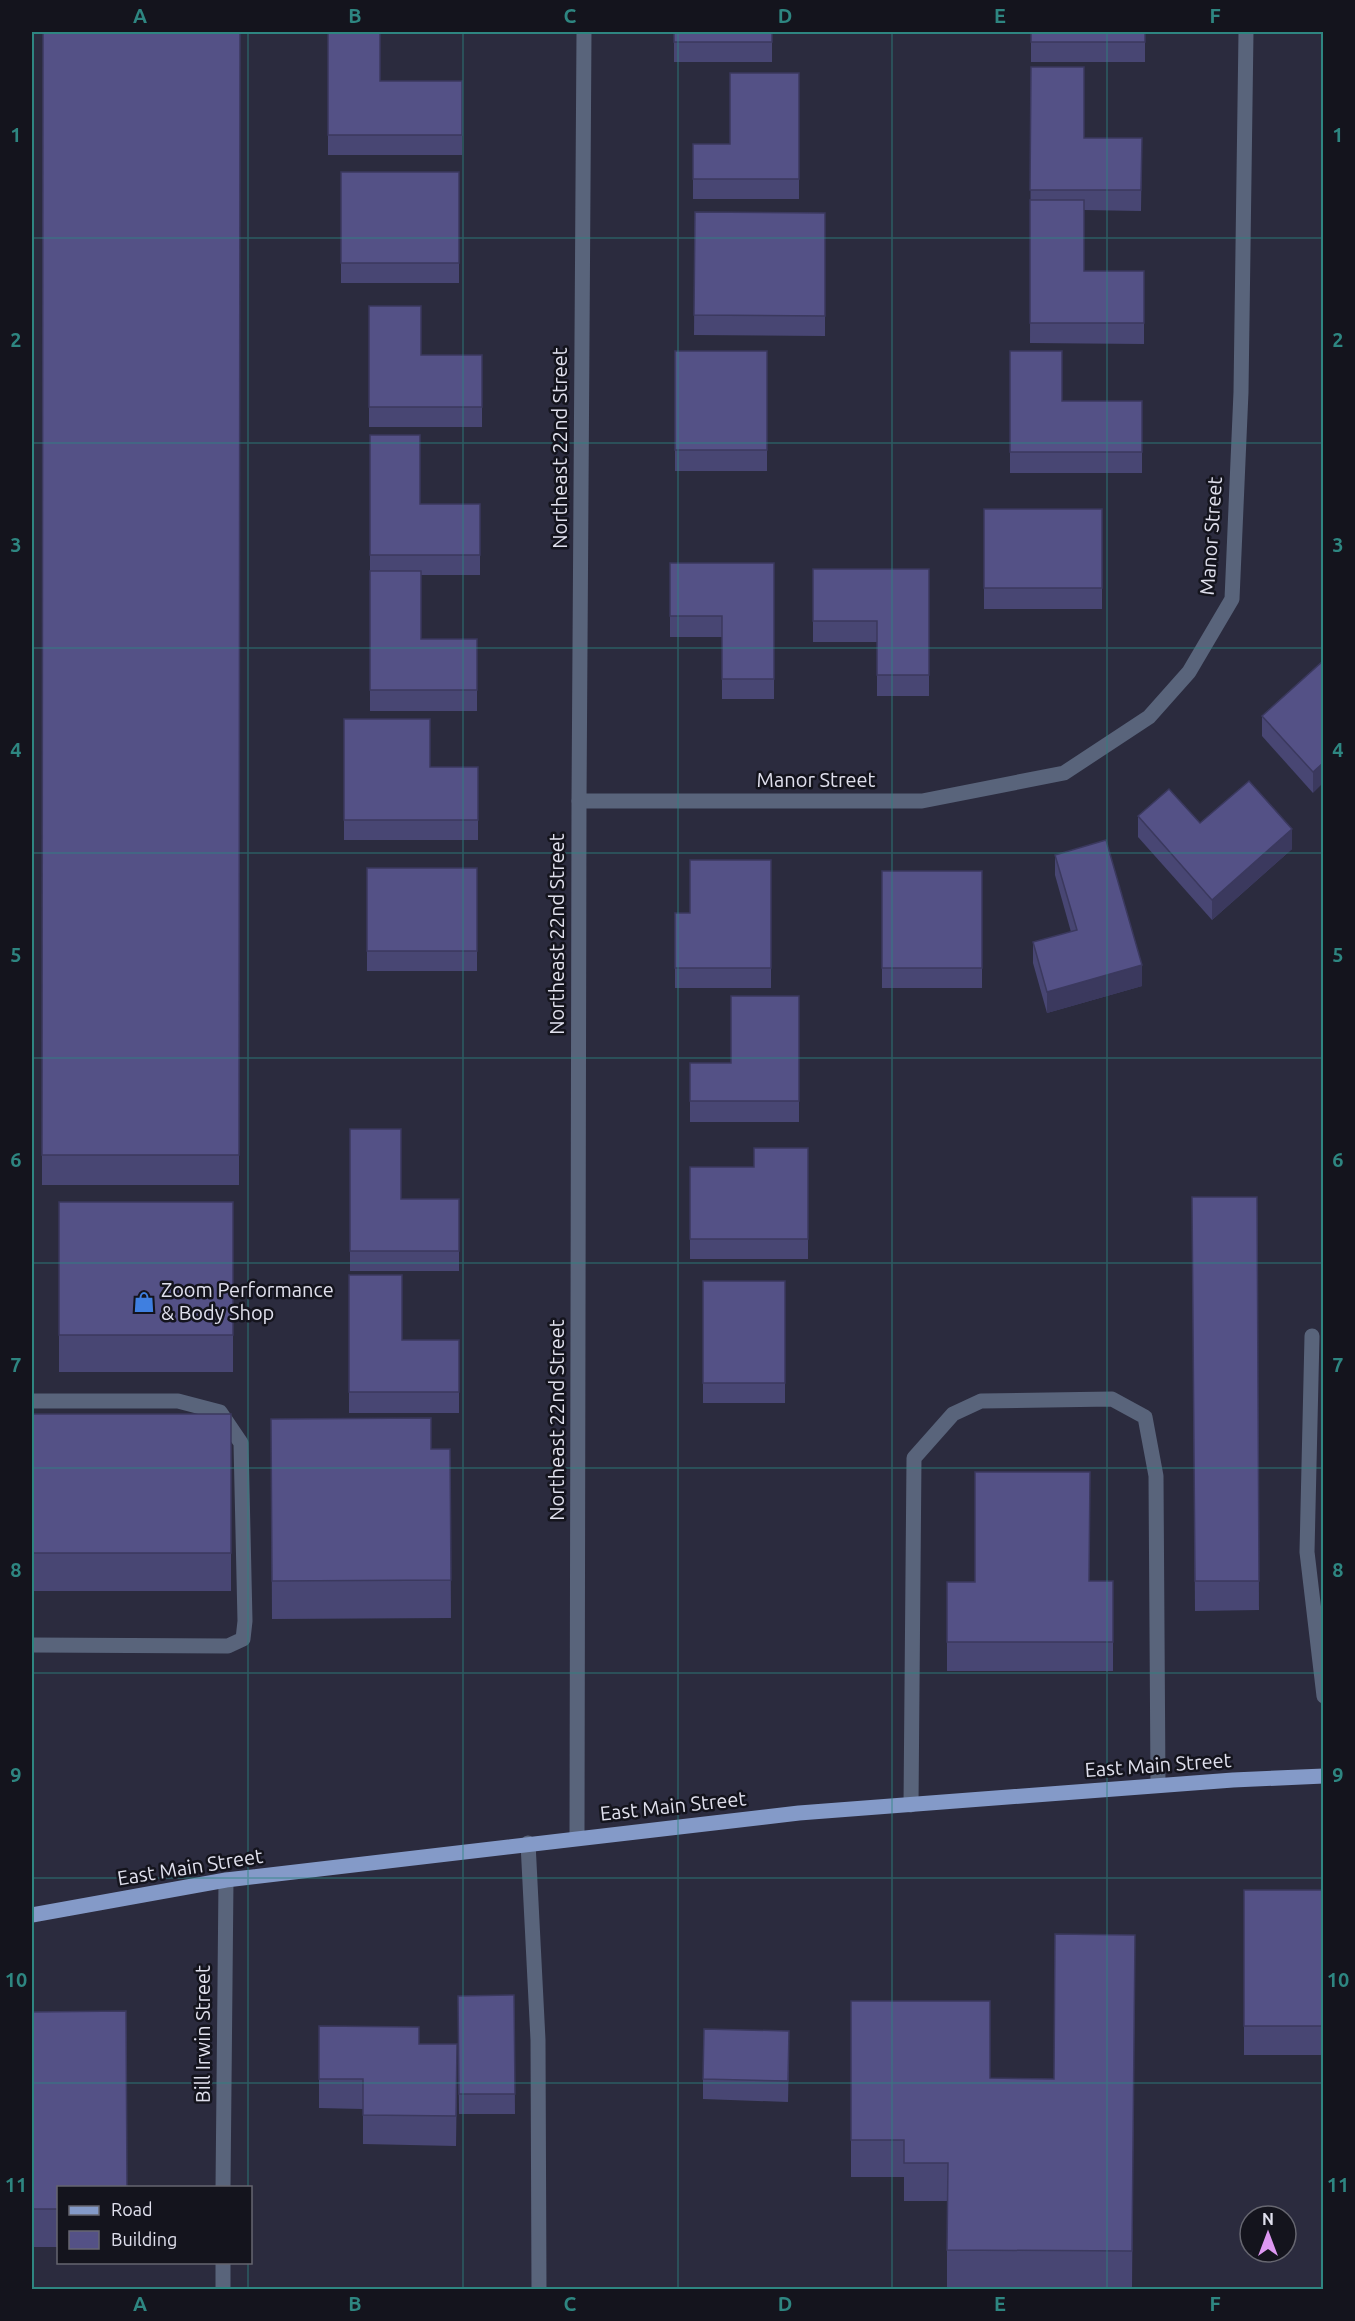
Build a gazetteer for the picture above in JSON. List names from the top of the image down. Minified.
{"streets":{"main road":["East Main Street"],"street":["Northeast 22nd Street","Manor Street","Bill Irwin Street"]},"crossings":[["Northeast 22nd Street","Manor Street"],["Northeast 22nd Street","East Main Street"],["East Main Street","Bill Irwin Street"]],"places":{"shop":["Zoom Performance & Body Shop"]},"legend":["Road","Building"],"north":"top","grid":{"columns":["A","B","C","D","E","F"],"rows":["1","2","3","4","5","6","7","8","9","10","11"]}}
